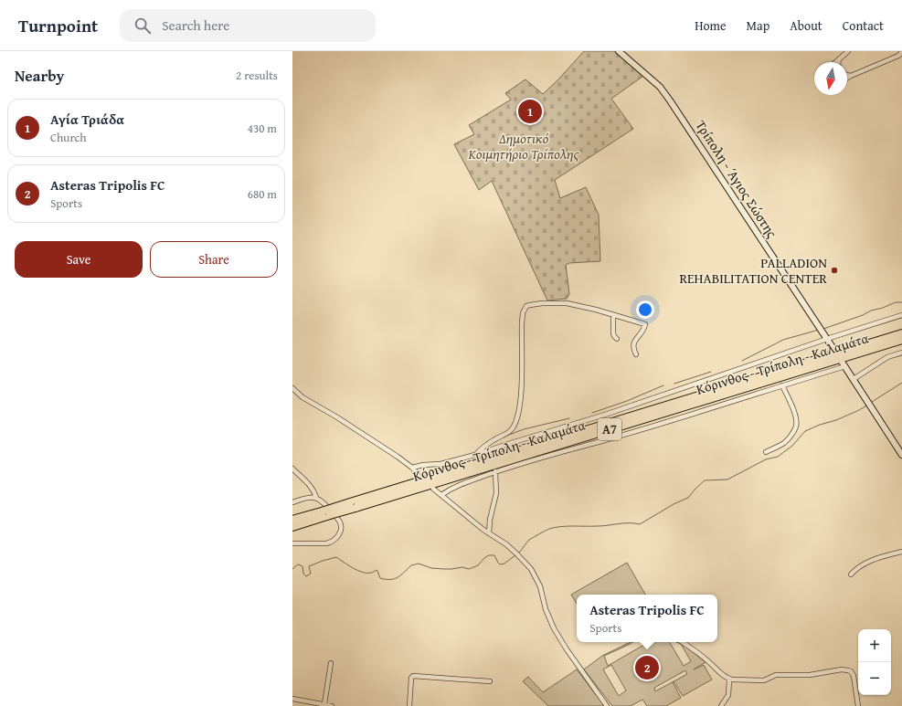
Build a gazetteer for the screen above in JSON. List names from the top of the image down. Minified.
{"streets":{"highway":["Κόρινθος - Τρίπολη - Καλαμάτα","Α7"],"main road":["Τρίπολη - Άγιος Σώστης"]},"parks":["Δημοτικό Κοιμητήριο Τρίπολης"],"places":["PALLADION REHABILITATION CENTER"],"north":"bottom","page":{"header":"Turnpoint","search":"Search here","nav":["Home","Map","About","Contact"],"heading":["Nearby","2 results"],"pins":["1","2"],"list":[{"mark":"1","name":"Αγία Τριάδα","note":"Church","value":"430 m"},{"mark":"2","name":"Asteras Tripolis FC","note":"Sports","value":"680 m"}],"buttons":["Save","Share"],"popup":["Asteras Tripolis FC","Sports"],"map_buttons":["+","−"]}}
